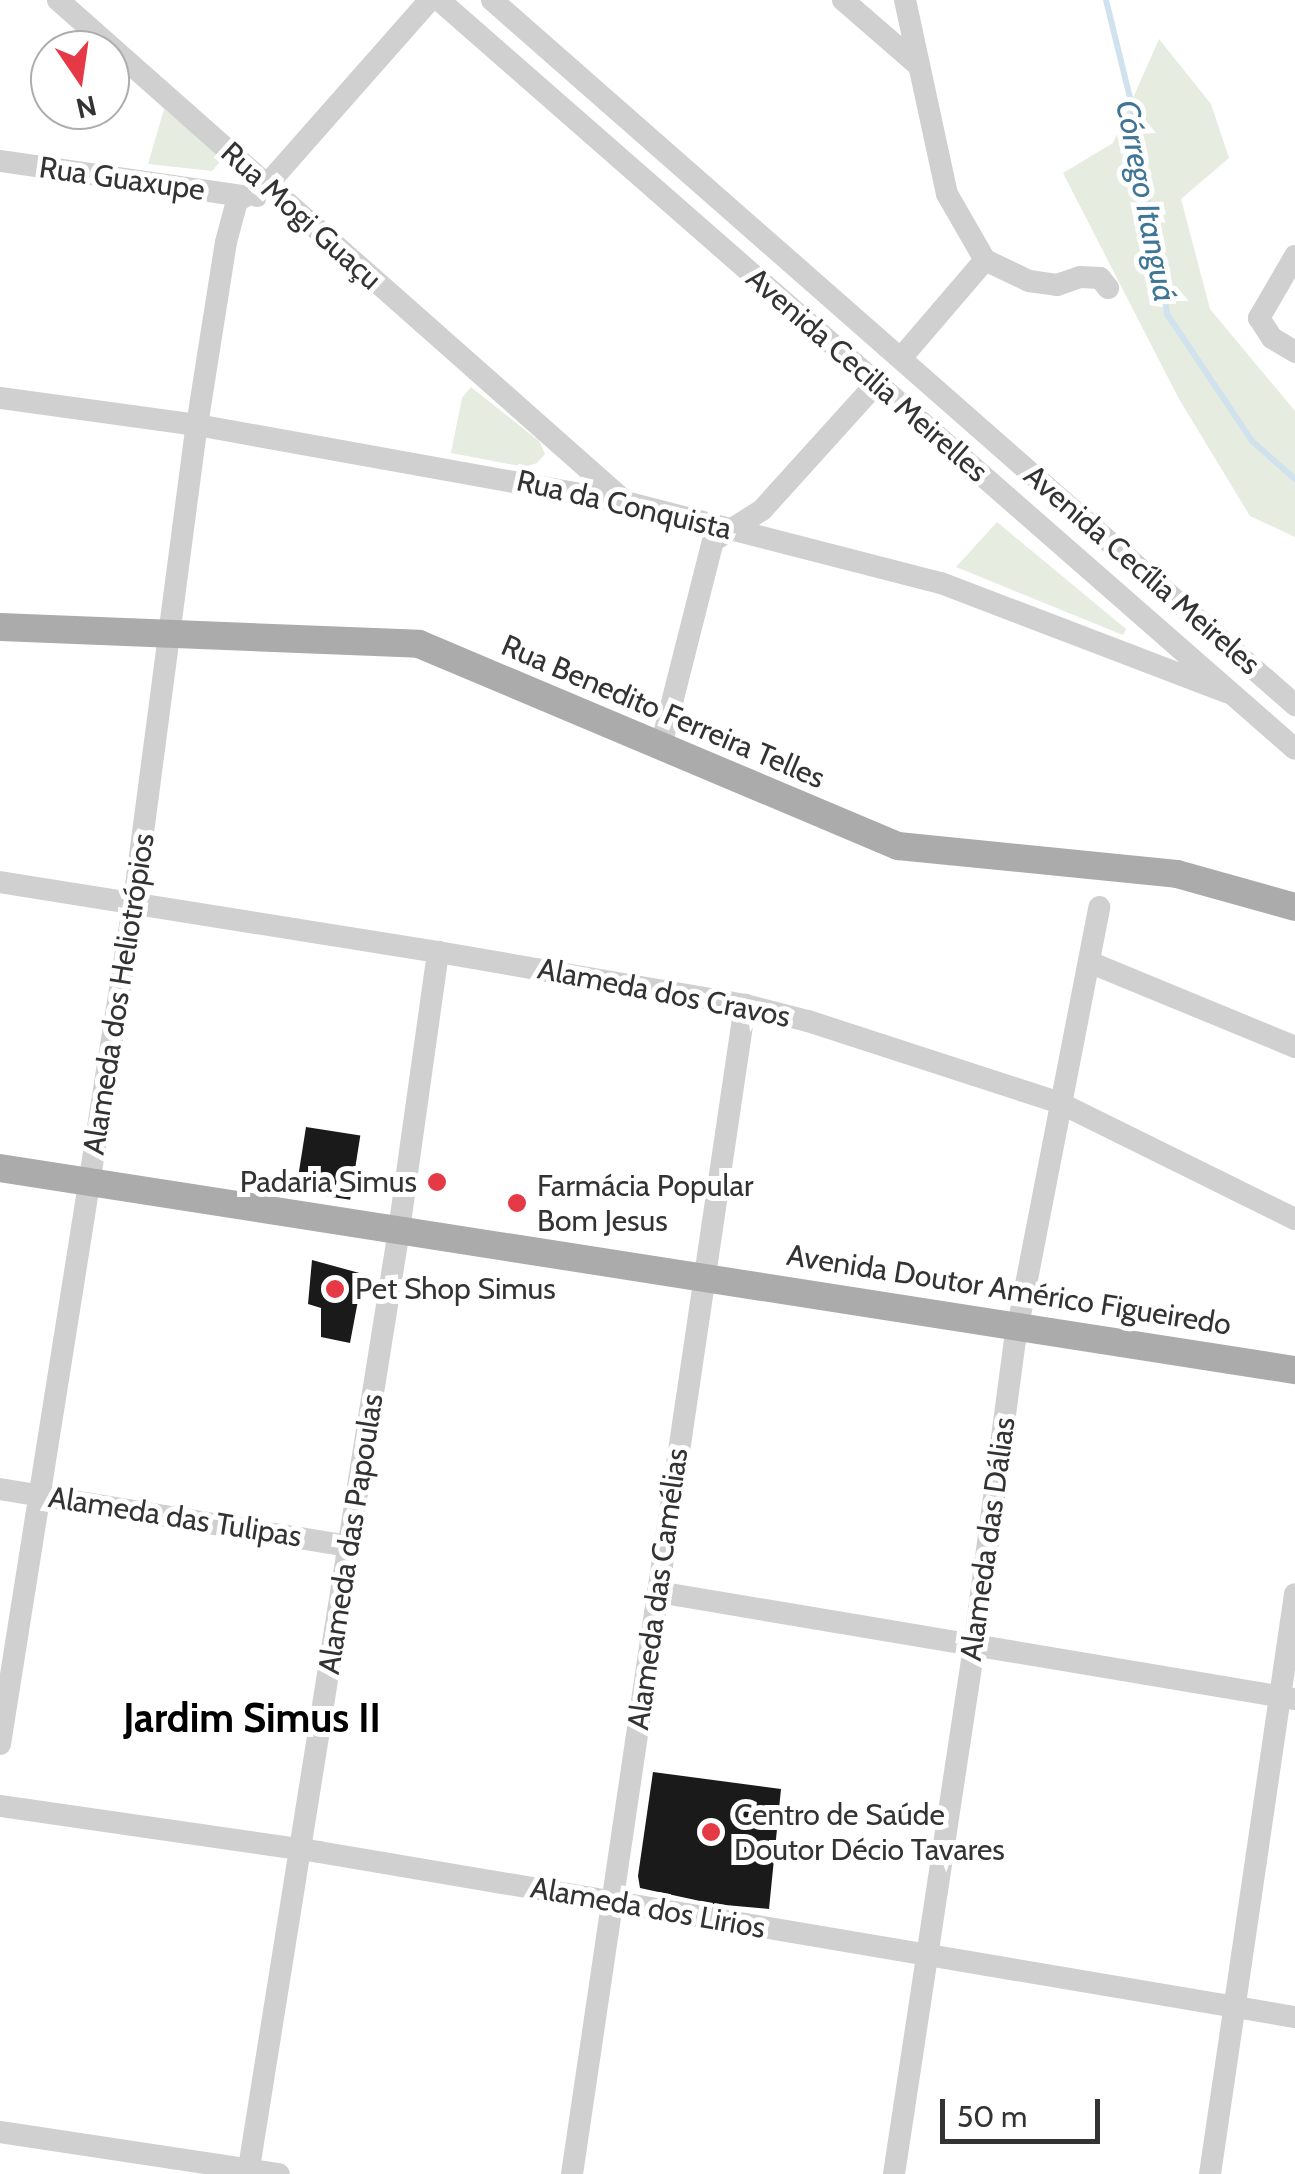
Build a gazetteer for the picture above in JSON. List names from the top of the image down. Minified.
{"streets":{"main road":["Rua Benedito Ferreira Telles","Avenida Doutor Américo Figueiredo"],"street":["Rua Guaxupe","Rua Mogi Guaçu","Avenida Cecilia Meirelles","Rua da Conquista","Avenida Cecília Meireles","Alameda dos Cravos","Alameda dos Heliotrópios","Alameda das Tulipas","Alameda das Papoulas","Alameda das Dálias","Alameda das Camélias","Alameda dos Lirios"]},"crossings":[["Rua Guaxupe","Alameda dos Heliotrópios"],["Rua Mogi Guaçu","Rua da Conquista"],["Rua Mogi Guaçu","Alameda dos Heliotrópios"],["Avenida Cecilia Meirelles","Rua da Conquista"],["Rua da Conquista","Alameda dos Heliotrópios"],["Rua Benedito Ferreira Telles","Alameda dos Heliotrópios"],["Alameda dos Cravos","Alameda dos Heliotrópios"],["Alameda dos Cravos","Alameda das Papoulas"],["Alameda dos Cravos","Alameda das Dálias"],["Alameda dos Cravos","Alameda das Camélias"],["Alameda dos Heliotrópios","Avenida Doutor Américo Figueiredo"],["Alameda dos Heliotrópios","Alameda das Tulipas"],["Avenida Doutor Américo Figueiredo","Alameda das Papoulas"],["Avenida Doutor Américo Figueiredo","Alameda das Dálias"],["Avenida Doutor Américo Figueiredo","Alameda das Camélias"],["Alameda das Tulipas","Alameda das Papoulas"],["Alameda das Papoulas","Alameda dos Lirios"],["Alameda das Dálias","Alameda dos Lirios"],["Alameda das Camélias","Alameda dos Lirios"]],"districts":["Jardim Simus II"],"water":["Córrego Itanguá"],"places":["Padaria Simus","Farmácia Popular Bom Jesus","Pet Shop Simus","Centro de Saúde Doutor Décio Tavares"],"scale_bar":"50 m","north":"bottom"}
